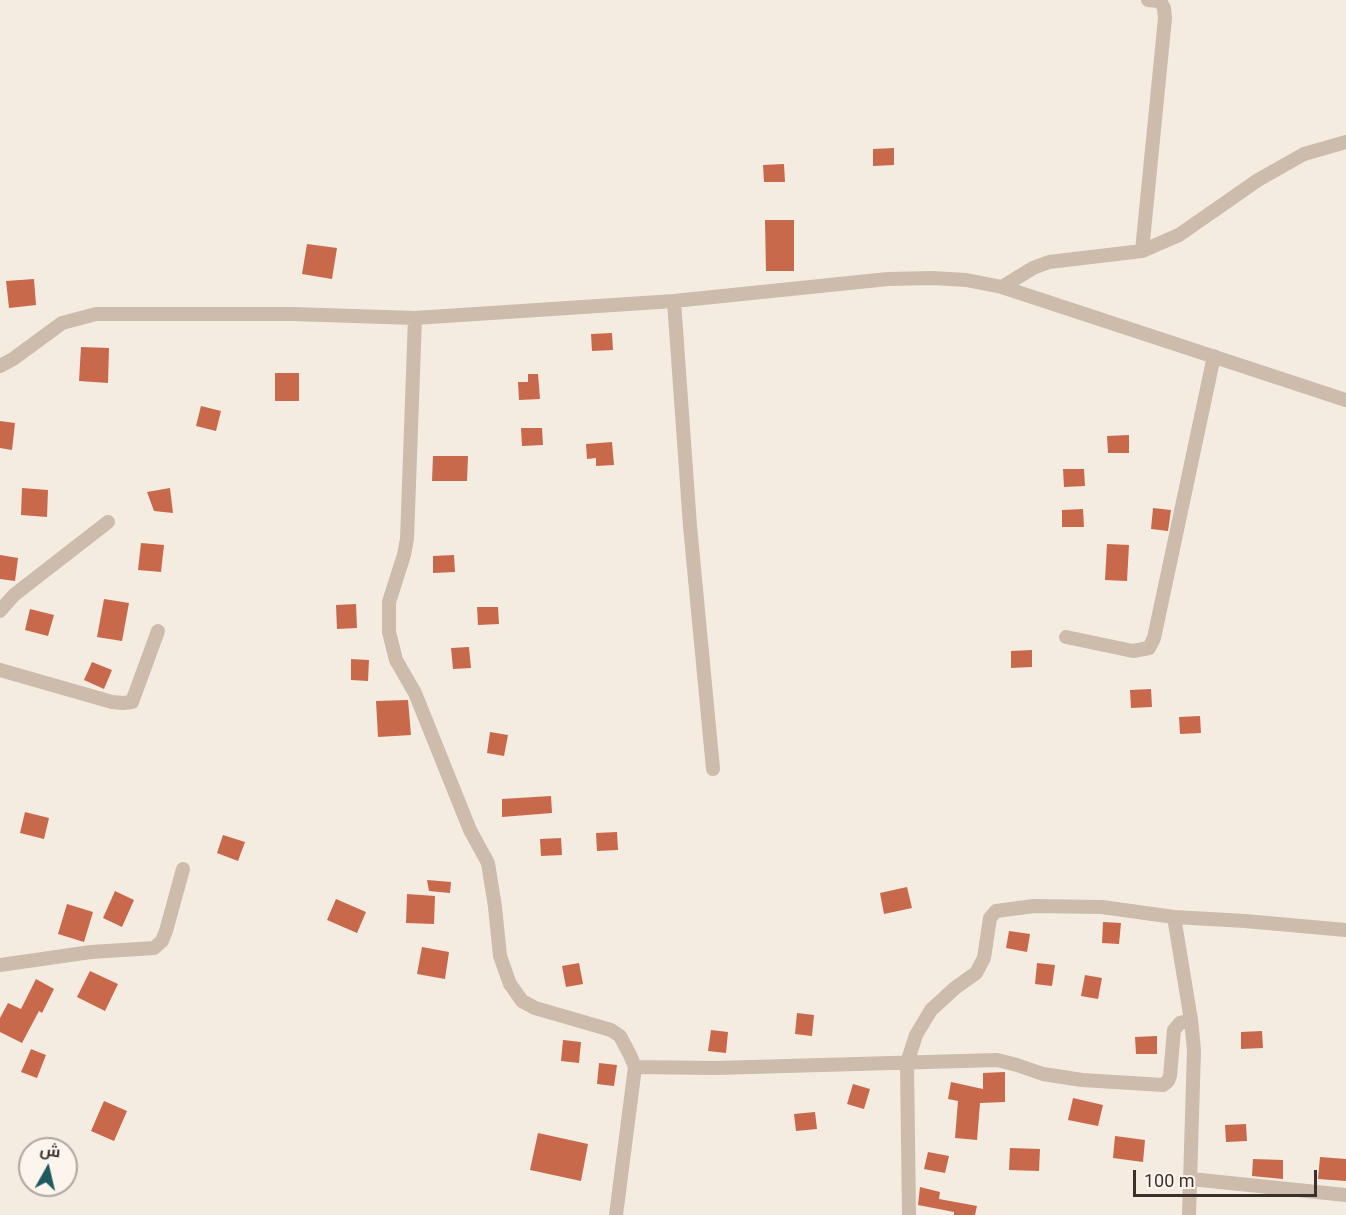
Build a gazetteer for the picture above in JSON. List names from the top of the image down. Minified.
{"scale_bar":"100 m","north":"top"}
